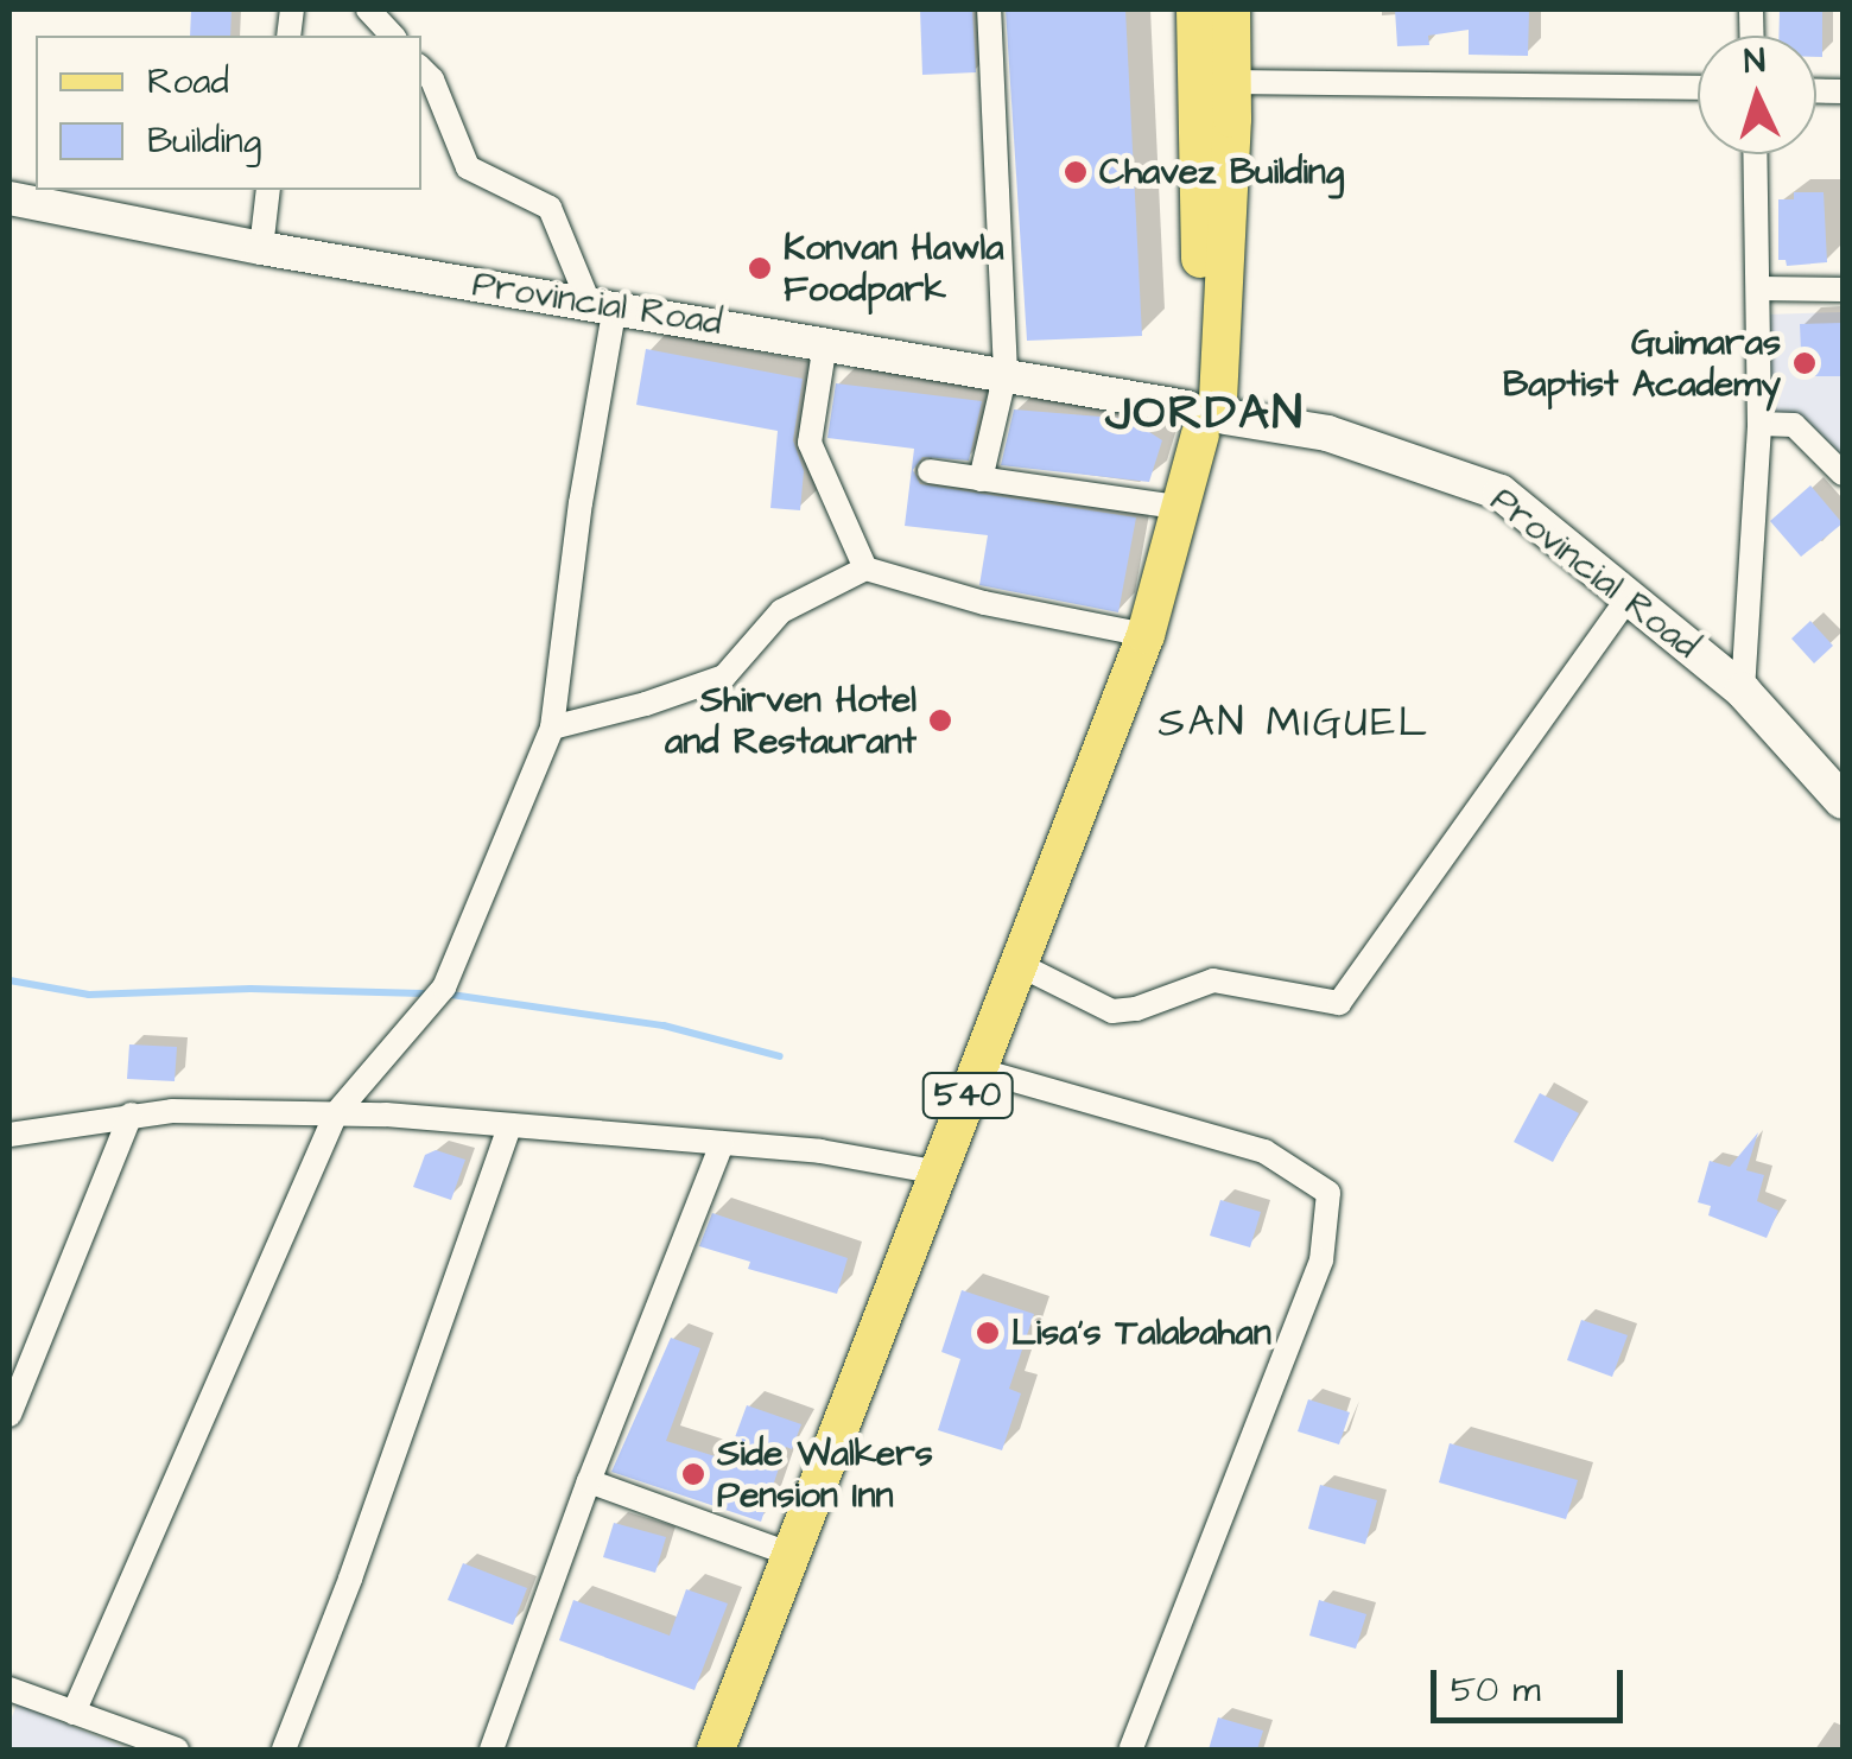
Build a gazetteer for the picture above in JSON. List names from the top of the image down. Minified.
{"streets":{"main road":["Provincial Road","540"]},"crossings":[["Provincial Road","540"]],"districts":["JORDAN","SAN MIGUEL"],"places":["Chavez Building","Konvan Hawla Foodpark","Guimaras Baptist Academy","Shirven Hotel and Restaurant","Lisa's Talabahan","Side Walkers Pension Inn"],"legend":["Road","Building"],"scale_bar":"50 m","north":"top"}
